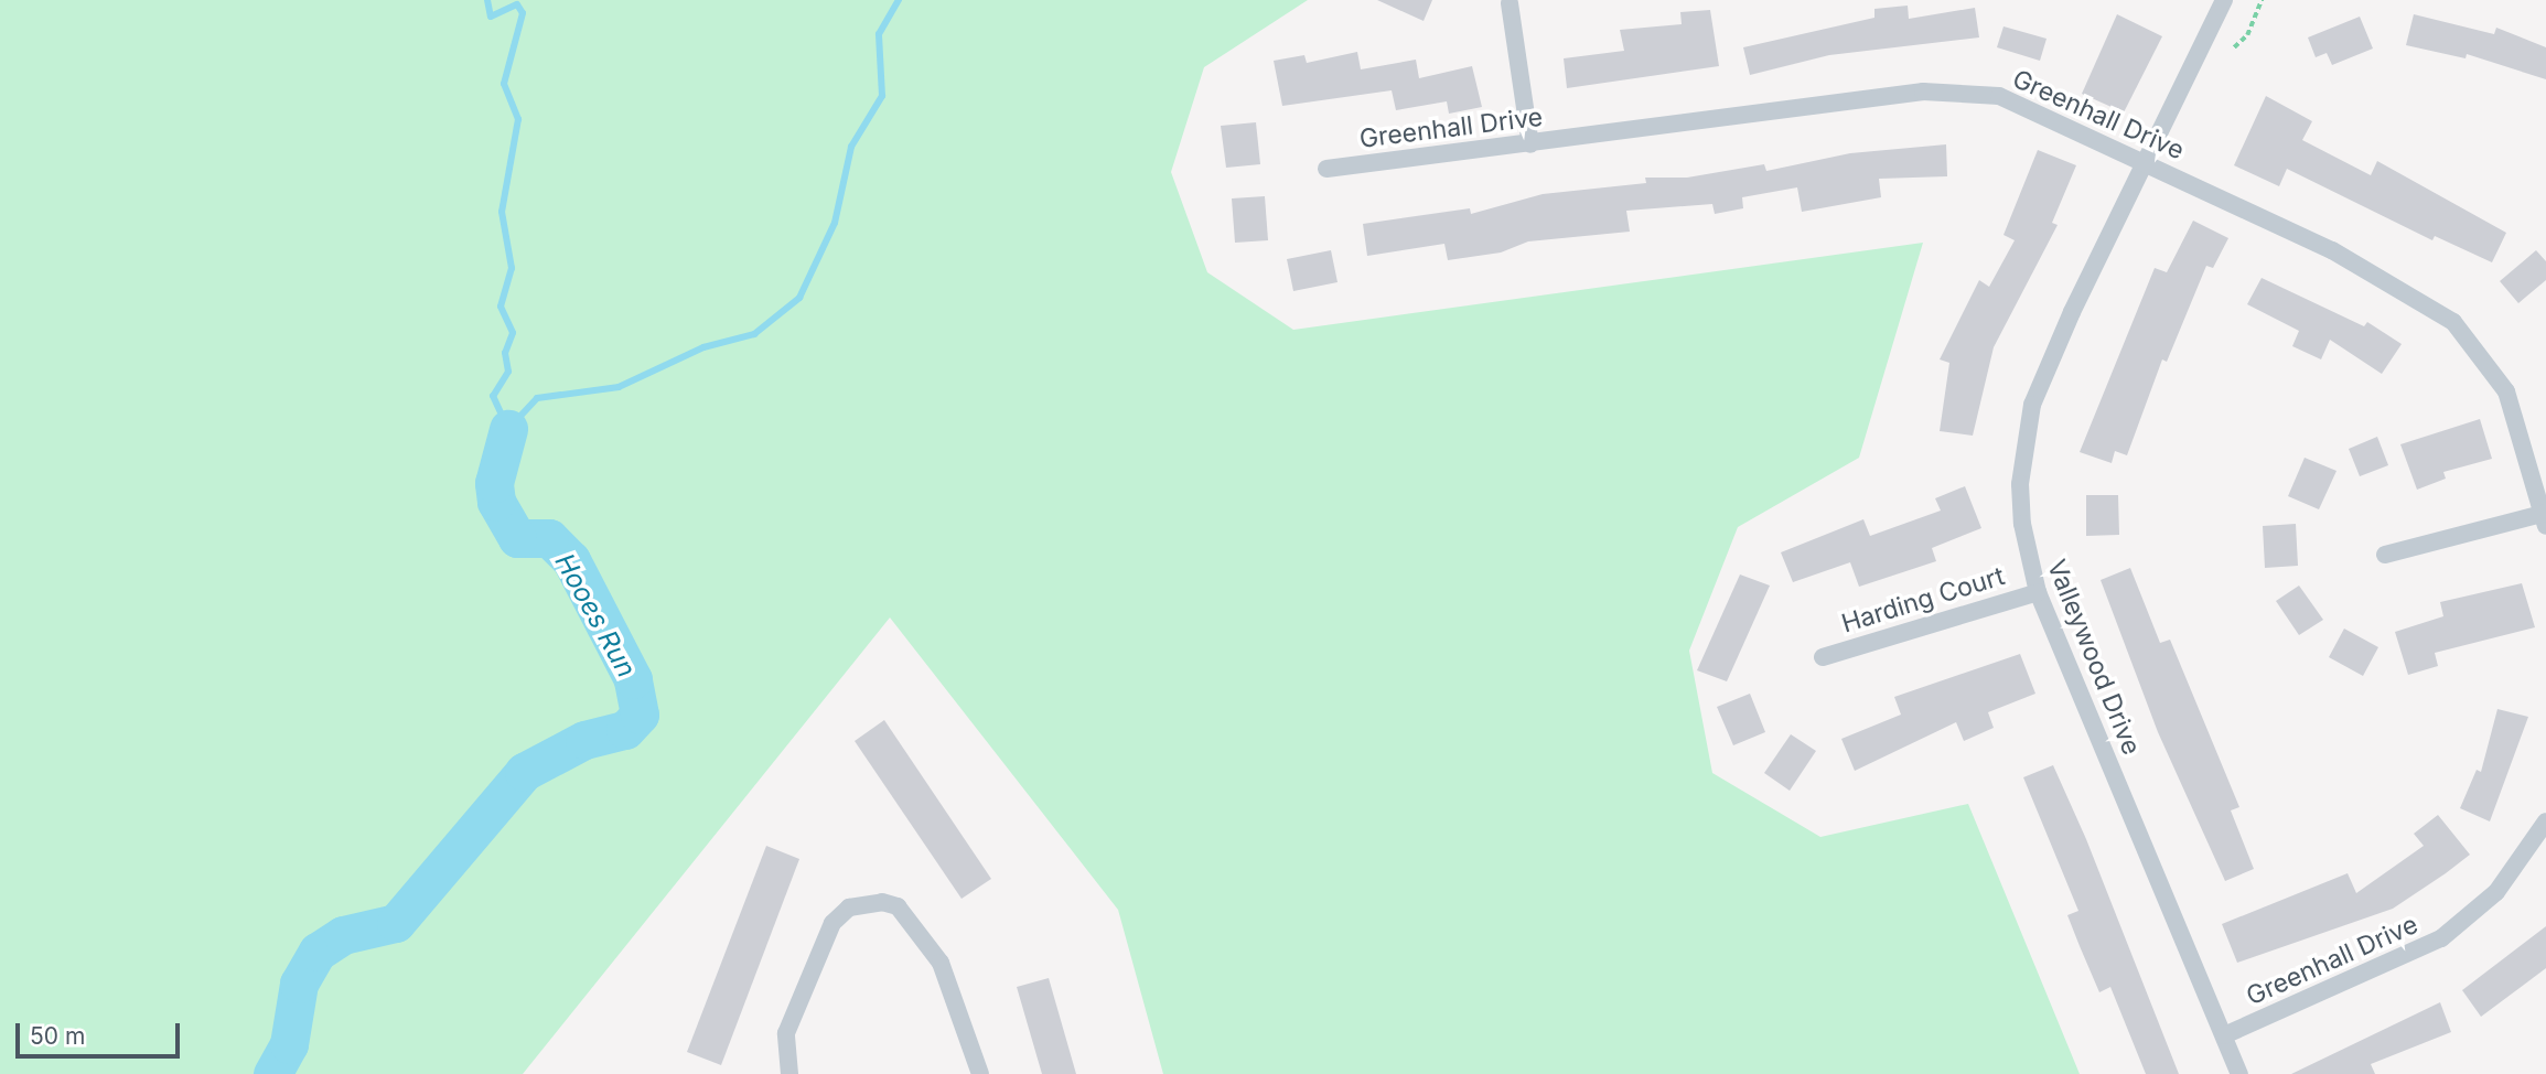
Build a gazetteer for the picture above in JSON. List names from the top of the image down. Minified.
{"streets":{"street":["Greenhall Drive","Harding Court","Valleywood Drive"]},"crossings":[["Greenhall Drive","Valleywood Drive"],["Harding Court","Valleywood Drive"]],"water":["Hooes Run"],"scale_bar":"50 m"}
